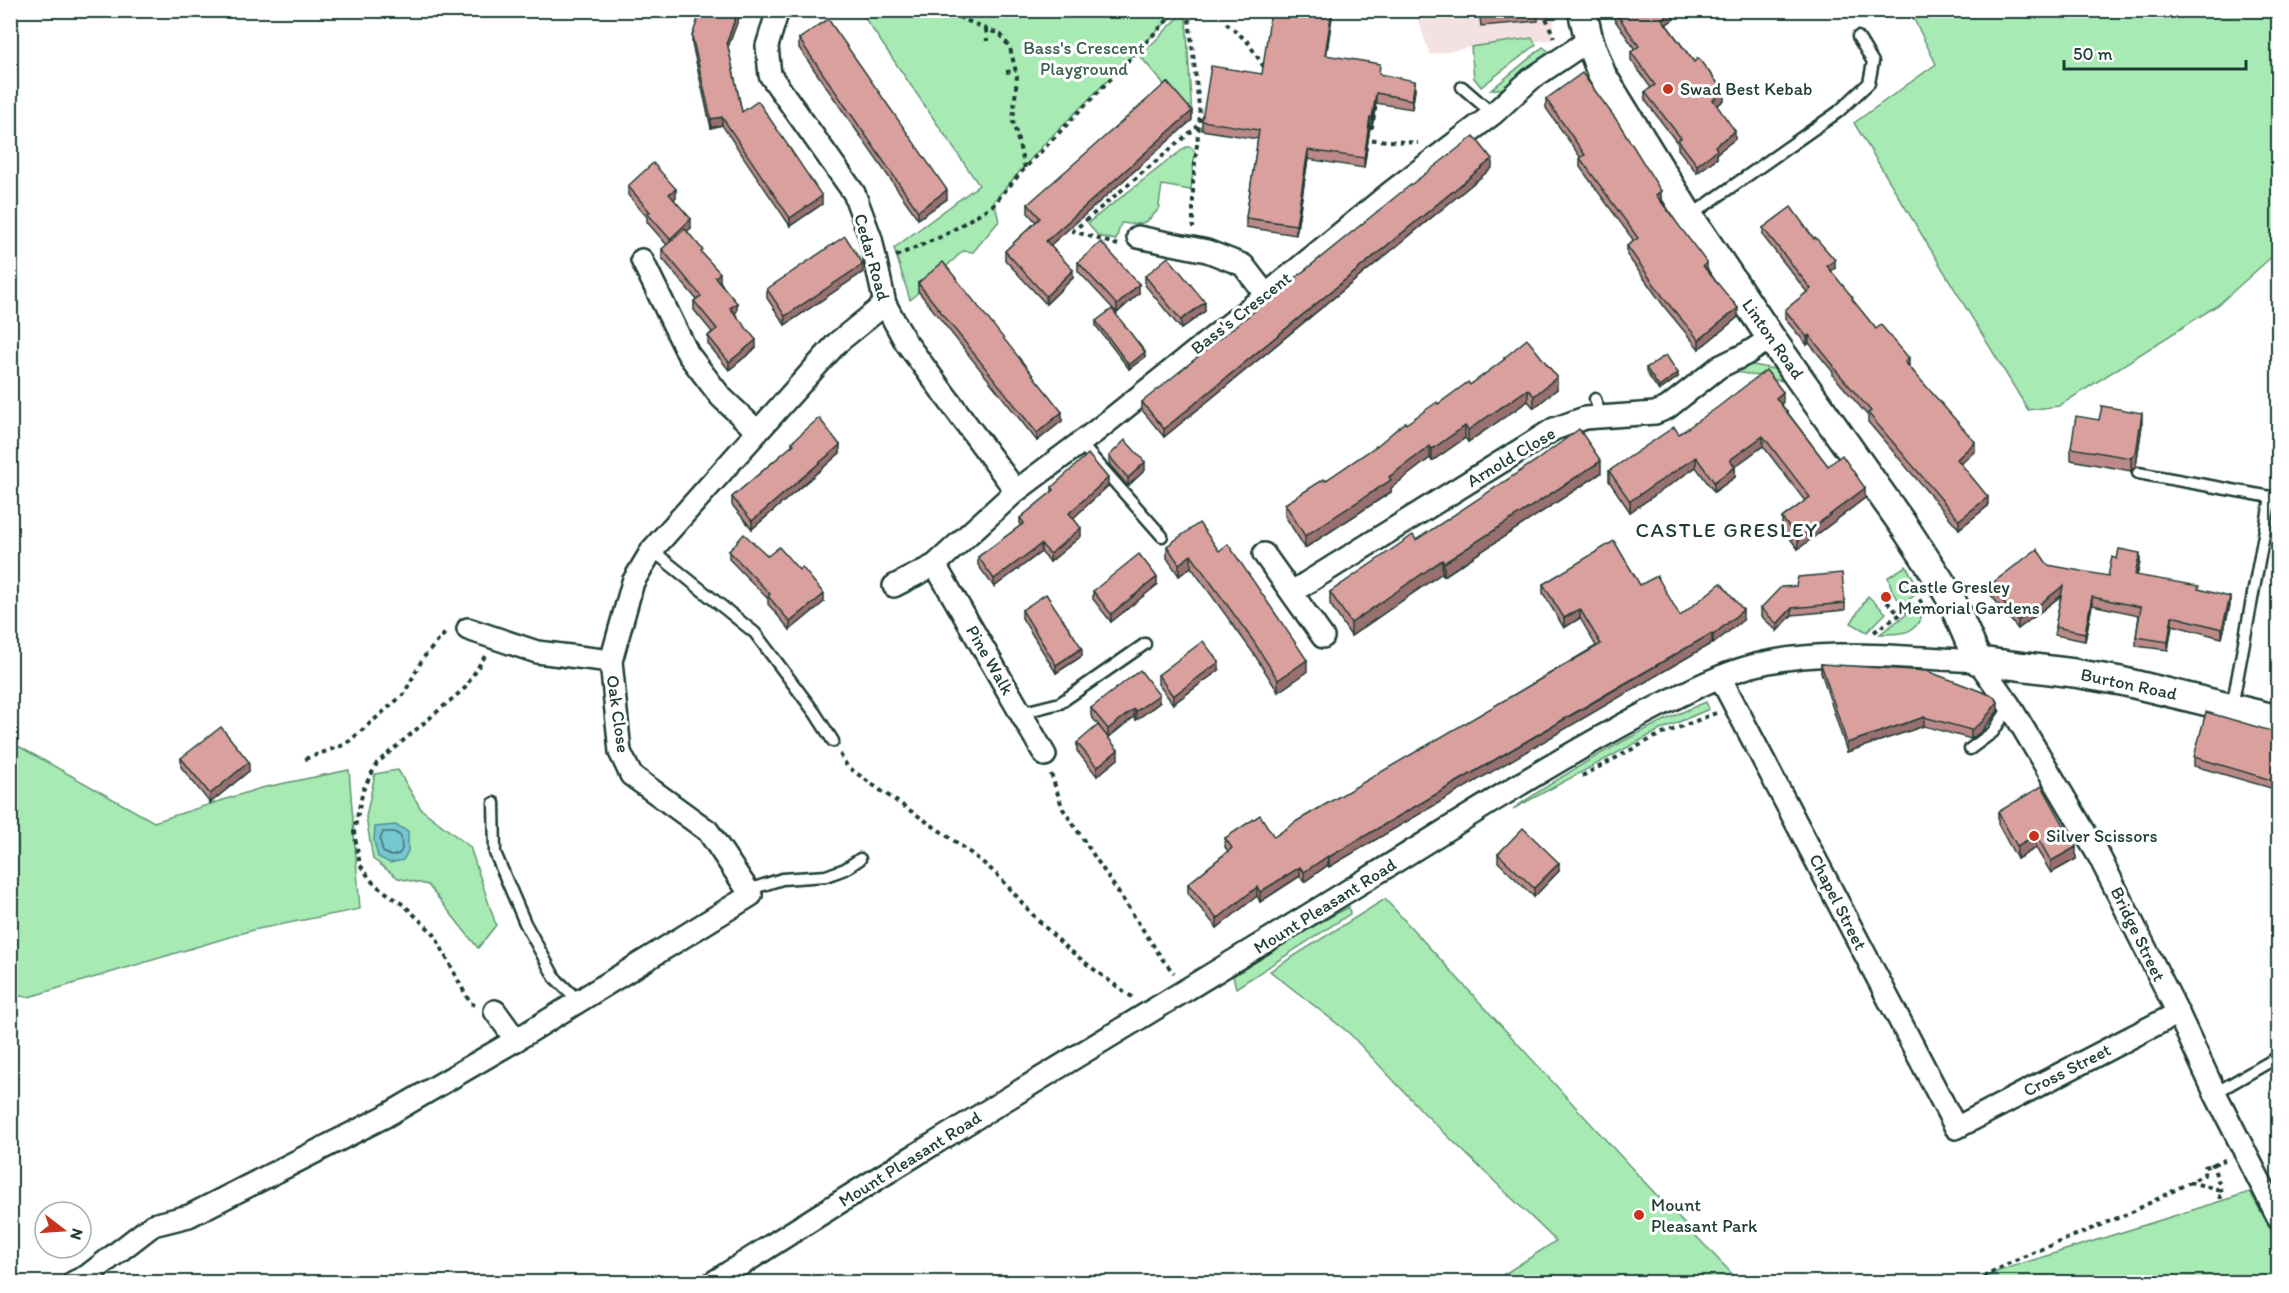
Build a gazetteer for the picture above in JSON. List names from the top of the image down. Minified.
{"streets":{"street":["Cedar Road","Bass's Crescent","Linton Road","Arnold Close","Pine Walk","Burton Road","Oak Close","Chapel Street","Mount Pleasant Road","Bridge Street","Cross Street"]},"crossings":[["Cedar Road","Bass's Crescent"],["Cedar Road","Oak Close"],["Bass's Crescent","Linton Road"],["Bass's Crescent","Pine Walk"],["Linton Road","Arnold Close"],["Linton Road","Burton Road"],["Linton Road","Mount Pleasant Road"],["Linton Road","Bridge Street"],["Burton Road","Mount Pleasant Road"],["Burton Road","Bridge Street"],["Chapel Street","Mount Pleasant Road"],["Chapel Street","Cross Street"],["Mount Pleasant Road","Bridge Street"],["Bridge Street","Cross Street"]],"districts":["CASTLE GRESLEY"],"parks":["Bass's Crescent Playground"],"places":["Swad Best Kebab","Castle Gresley Memorial Gardens","Silver Scissors","Mount Pleasant Park"],"scale_bar":"50 m","north":"right"}
